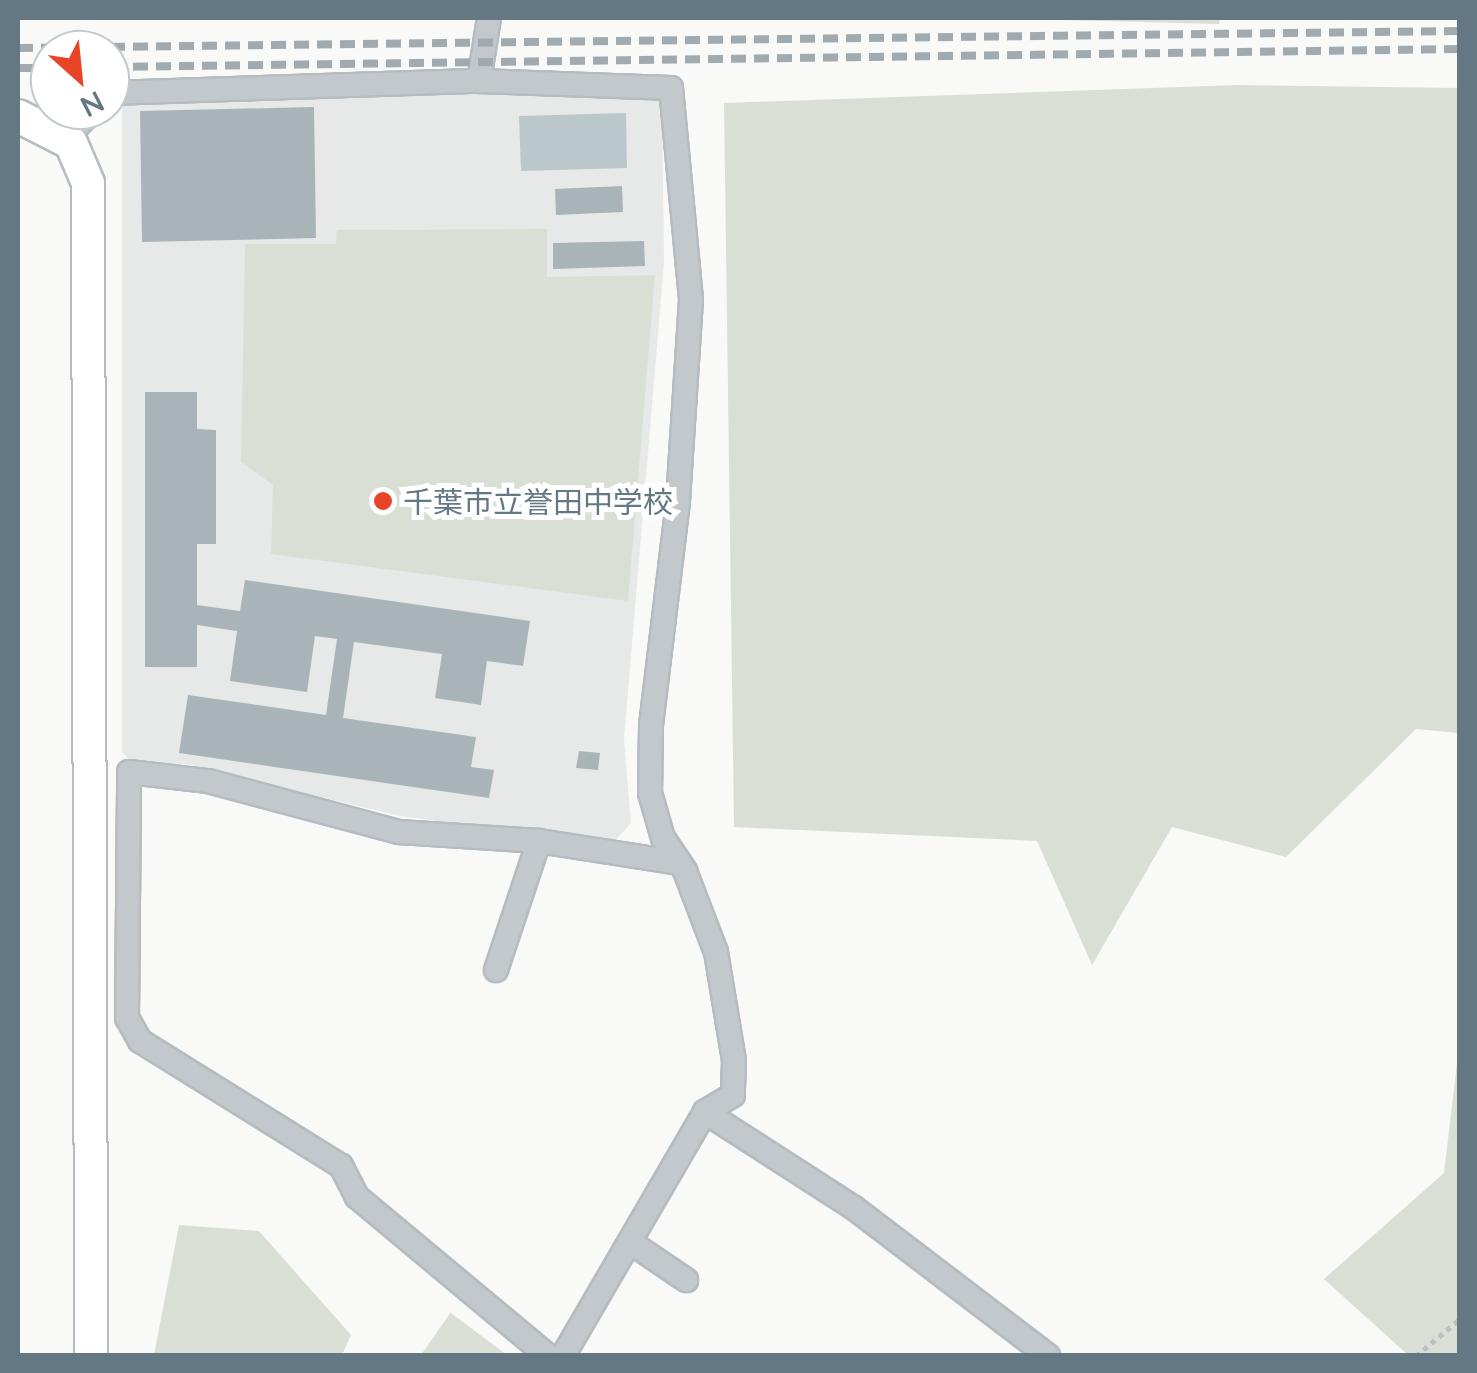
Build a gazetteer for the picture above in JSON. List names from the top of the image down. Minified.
{"places":["千葉市立誉田中学校"],"north":"bottom right"}
